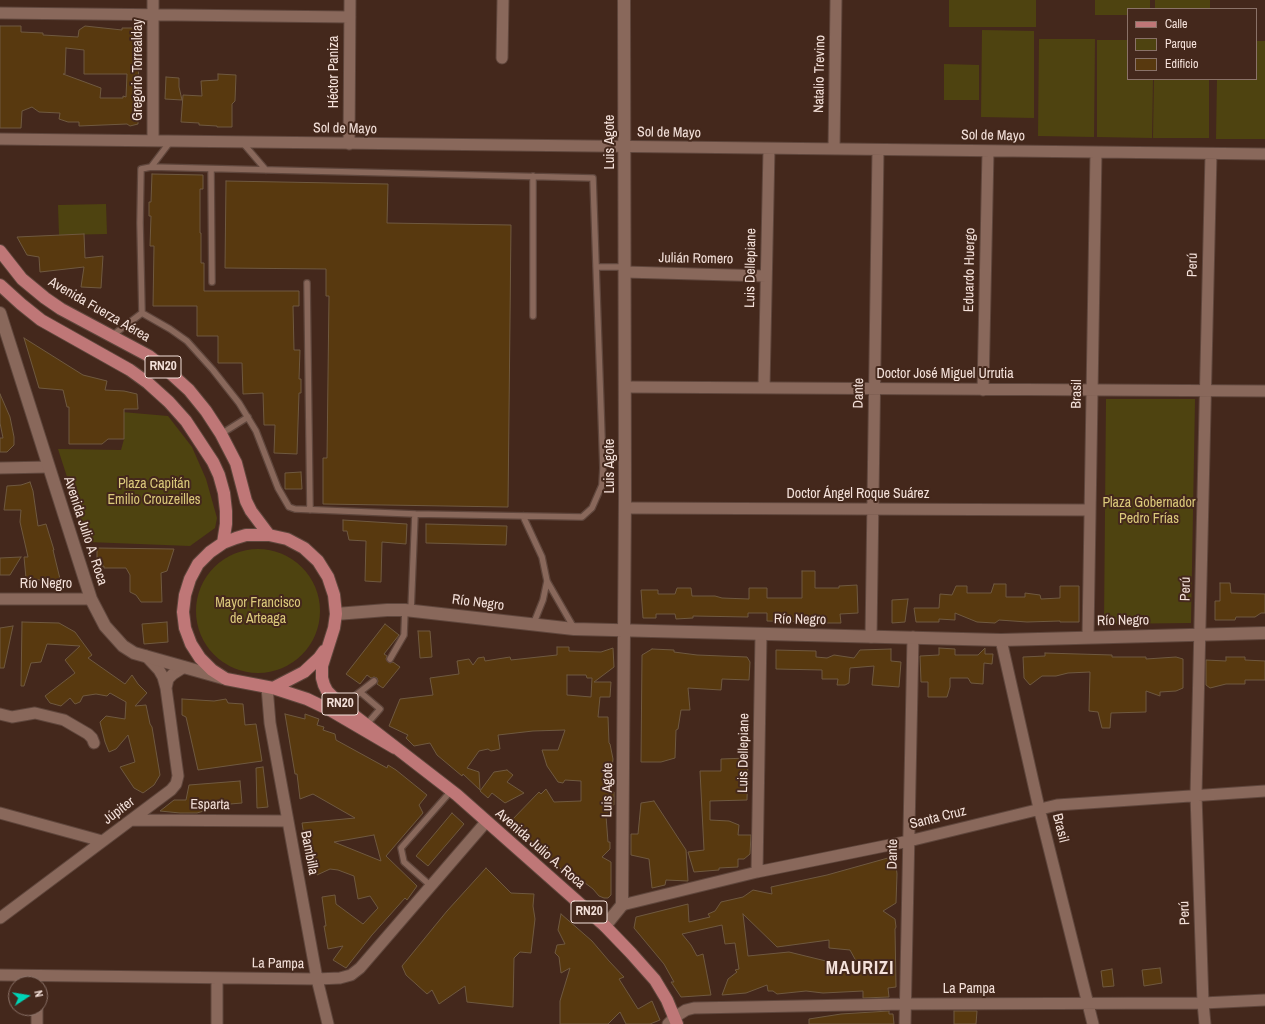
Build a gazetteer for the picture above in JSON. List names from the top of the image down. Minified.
{"streets":{"main road":["Luis Agote","Avenida Fuerza Aérea","RN20","Avenida Julio A. Roca","Río Negro"],"street":["Gregorio Torrealday","Héctor Paniza","Natalio Trevino","Sol de Mayo","Julián Romero","Perú","Luis Dellepiane","Eduardo Huergo","Doctor José Miguel Urrutia","Dante","Brasil","Doctor Ángel Roque Suárez","Esparta","Júpiter","Santa Cruz","Bambilla","La Pampa"]},"crossings":[["Gregorio Torrealday","Sol de Mayo"],["Héctor Paniza","Sol de Mayo"],["Natalio Trevino","Sol de Mayo"],["Sol de Mayo","Luis Agote"],["Sol de Mayo","Perú"],["Sol de Mayo","Luis Dellepiane"],["Sol de Mayo","Eduardo Huergo"],["Sol de Mayo","Dante"],["Sol de Mayo","Brasil"],["Luis Agote","Julián Romero"],["Luis Agote","Doctor José Miguel Urrutia"],["Luis Agote","Doctor Ángel Roque Suárez"],["Luis Agote","Río Negro"],["Luis Agote","Santa Cruz"],["Julián Romero","Luis Dellepiane"],["Perú","Doctor José Miguel Urrutia"],["Perú","Río Negro"],["Perú","Santa Cruz"],["Perú","La Pampa"],["Luis Dellepiane","Doctor José Miguel Urrutia"],["Luis Dellepiane","Río Negro"],["Luis Dellepiane","Santa Cruz"],["Eduardo Huergo","Doctor José Miguel Urrutia"],["Avenida Fuerza Aérea","Avenida Julio A. Roca"],["RN20","Avenida Julio A. Roca"],["Doctor José Miguel Urrutia","Dante"],["Doctor José Miguel Urrutia","Brasil"],["Dante","Doctor Ángel Roque Suárez"],["Dante","Río Negro"],["Dante","Santa Cruz"],["Dante","La Pampa"],["Brasil","Doctor Ángel Roque Suárez"],["Brasil","Río Negro"],["Brasil","Santa Cruz"],["Brasil","La Pampa"],["Avenida Julio A. Roca","Río Negro"],["Avenida Julio A. Roca","Júpiter"],["Avenida Julio A. Roca","Bambilla"],["Avenida Julio A. Roca","La Pampa"],["Esparta","Júpiter"],["Esparta","Bambilla"],["Bambilla","La Pampa"]],"districts":["MAURIZI"],"parks":["Plaza Capitán Emilio Crouzeilles","Plaza Gobernador Pedro Frías","Mayor Francisco de Arteaga"],"legend":["Calle","Parque","Edificio"],"north":"right"}
